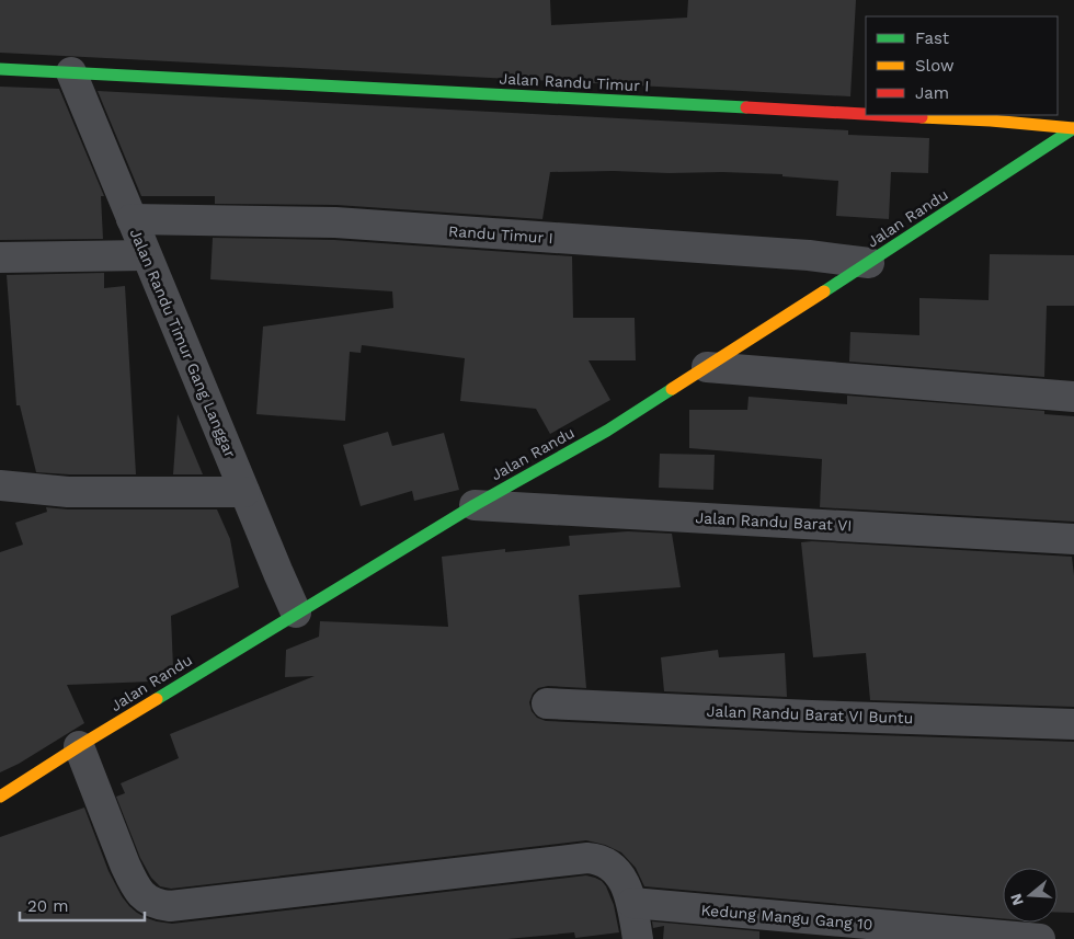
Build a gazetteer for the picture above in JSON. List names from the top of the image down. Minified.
{"streets":{"street":["Jalan Randu Timur I","Jalan Randu","Randu Timur I","Jalan Randu Timur Gang Langgar","Jalan Randu Barat VI","Jalan Randu Barat VI Buntu","Kedung Mangu Gang 10"]},"crossings":[["Jalan Randu Timur I","Jalan Randu"],["Jalan Randu Timur I","Jalan Randu Timur Gang Langgar"],["Jalan Randu","Randu Timur I"],["Jalan Randu","Jalan Randu Timur Gang Langgar"],["Jalan Randu","Jalan Randu Barat VI"],["Randu Timur I","Jalan Randu Timur Gang Langgar"]],"legend":["Fast","Slow","Jam"],"scale_bar":"20 m","north":"left"}
